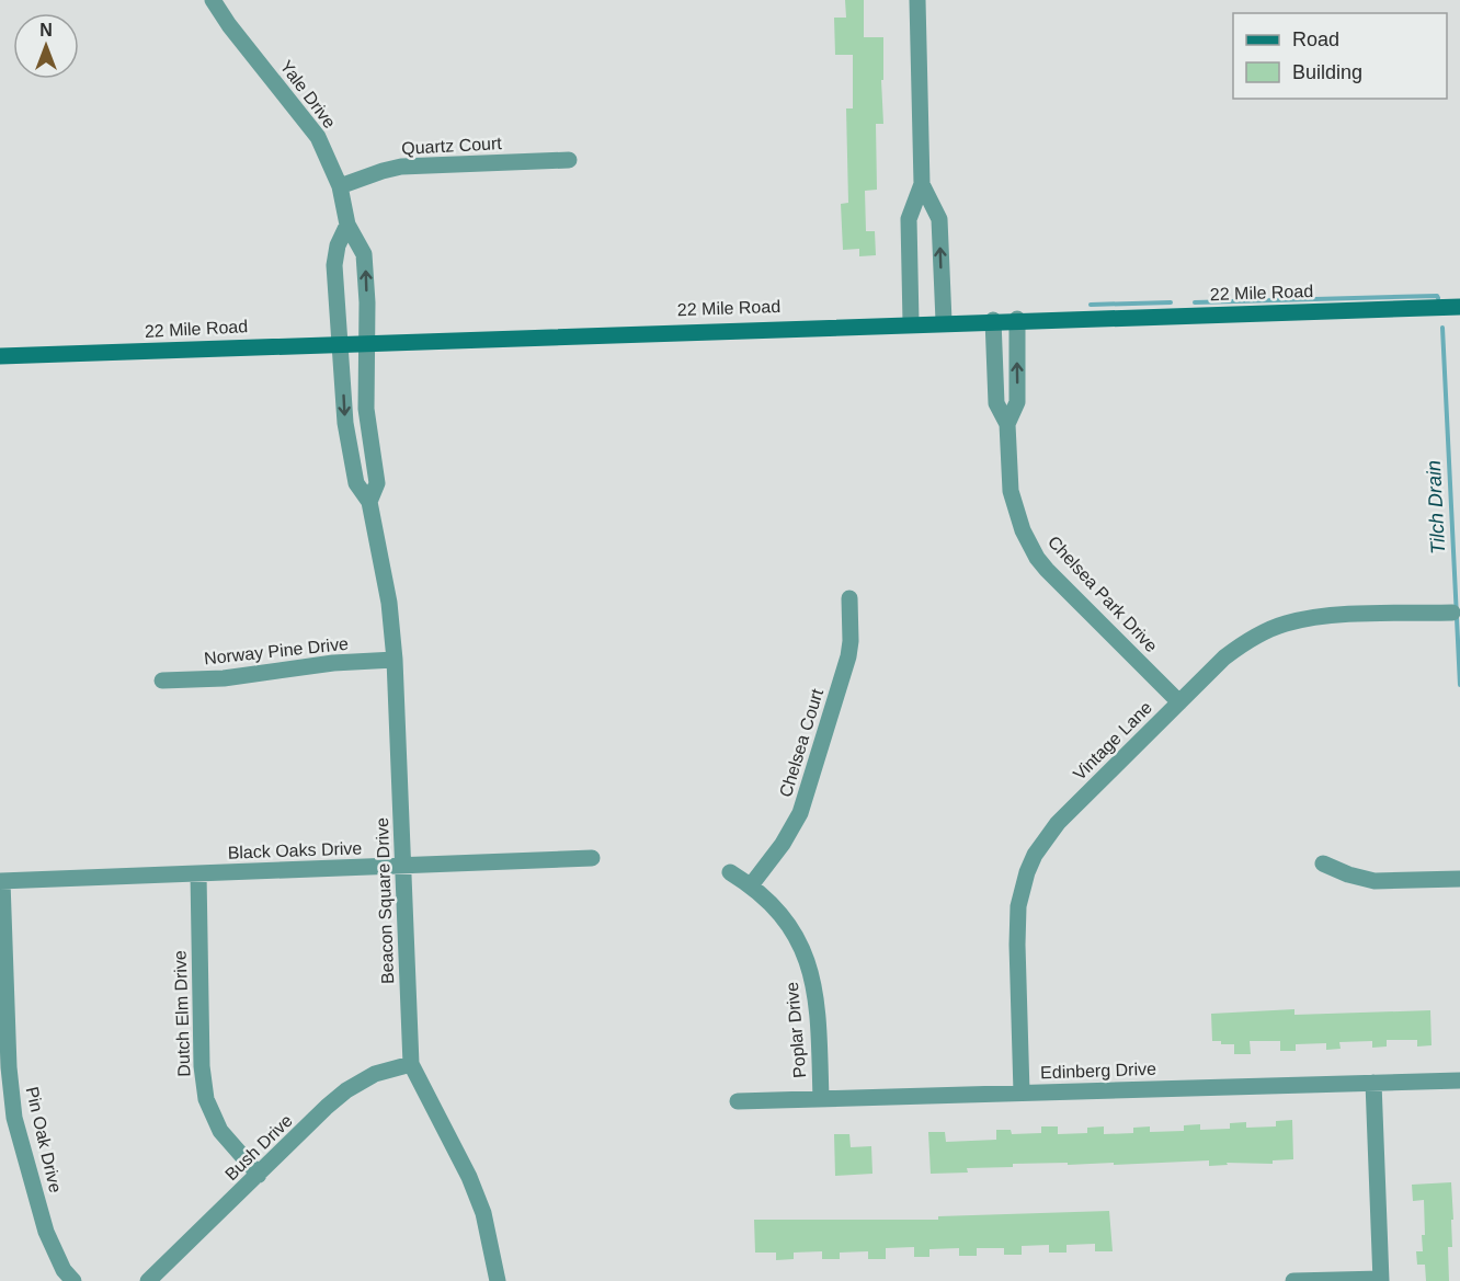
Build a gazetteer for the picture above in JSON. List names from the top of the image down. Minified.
{"streets":{"street":["Yale Drive","Quartz Court","22 Mile Road","Chelsea Park Drive","Norway Pine Drive","Vintage Lane","Chelsea Court","Black Oaks Drive","Beacon Square Drive","Dutch Elm Drive","Poplar Drive","Edinberg Drive","Pin Oak Drive","Bush Drive"]},"crossings":[["Yale Drive","Quartz Court"],["Yale Drive","22 Mile Road"],["Yale Drive","Beacon Square Drive"],["22 Mile Road","Chelsea Park Drive"],["22 Mile Road","Beacon Square Drive"],["Chelsea Park Drive","Vintage Lane"],["Norway Pine Drive","Beacon Square Drive"],["Vintage Lane","Edinberg Drive"],["Chelsea Court","Poplar Drive"],["Black Oaks Drive","Beacon Square Drive"],["Black Oaks Drive","Dutch Elm Drive"],["Black Oaks Drive","Pin Oak Drive"],["Beacon Square Drive","Bush Drive"],["Dutch Elm Drive","Bush Drive"],["Poplar Drive","Edinberg Drive"]],"water":["Tilch Drain"],"legend":["Road","Building"],"north":"top"}
